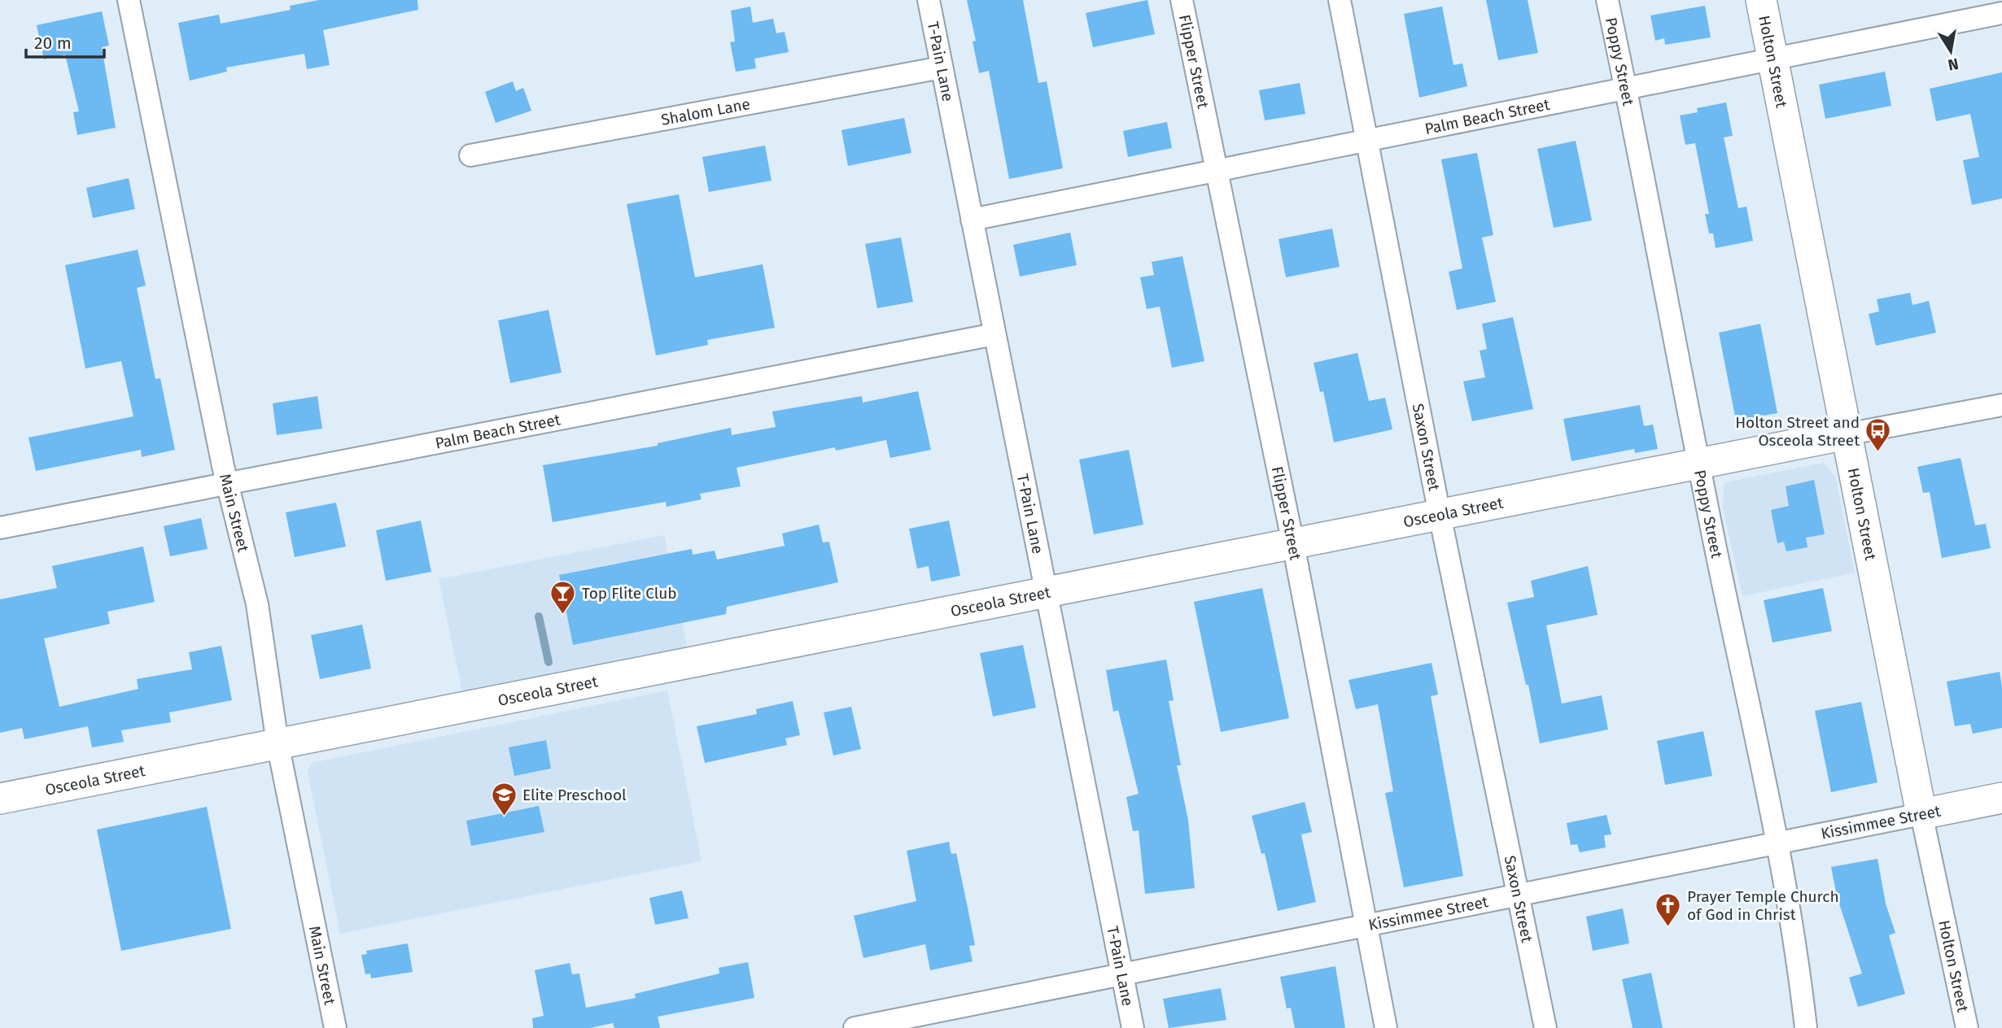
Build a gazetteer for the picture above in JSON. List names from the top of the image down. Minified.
{"streets":{"street":["Poppy Street","T-Pain Lane","Flipper Street","Holton Street","Shalom Lane","Palm Beach Street","Saxon Street","Osceola Street","Main Street","Kissimmee Street"]},"crossings":[["Poppy Street","Palm Beach Street"],["Poppy Street","Osceola Street"],["Poppy Street","Kissimmee Street"],["T-Pain Lane","Shalom Lane"],["T-Pain Lane","Palm Beach Street"],["T-Pain Lane","Osceola Street"],["T-Pain Lane","Kissimmee Street"],["Flipper Street","Palm Beach Street"],["Flipper Street","Osceola Street"],["Flipper Street","Kissimmee Street"],["Holton Street","Palm Beach Street"],["Holton Street","Osceola Street"],["Holton Street","Kissimmee Street"],["Palm Beach Street","Saxon Street"],["Palm Beach Street","Main Street"],["Saxon Street","Osceola Street"],["Saxon Street","Kissimmee Street"],["Osceola Street","Main Street"]],"places":{"bus stop":["Holton Street and Osceola Street"],"bar":["Top Flite Club"],"school or university":["Elite Preschool"],"church":["Prayer Temple Church of God in Christ"]},"scale_bar":"20 m","north":"bottom"}
